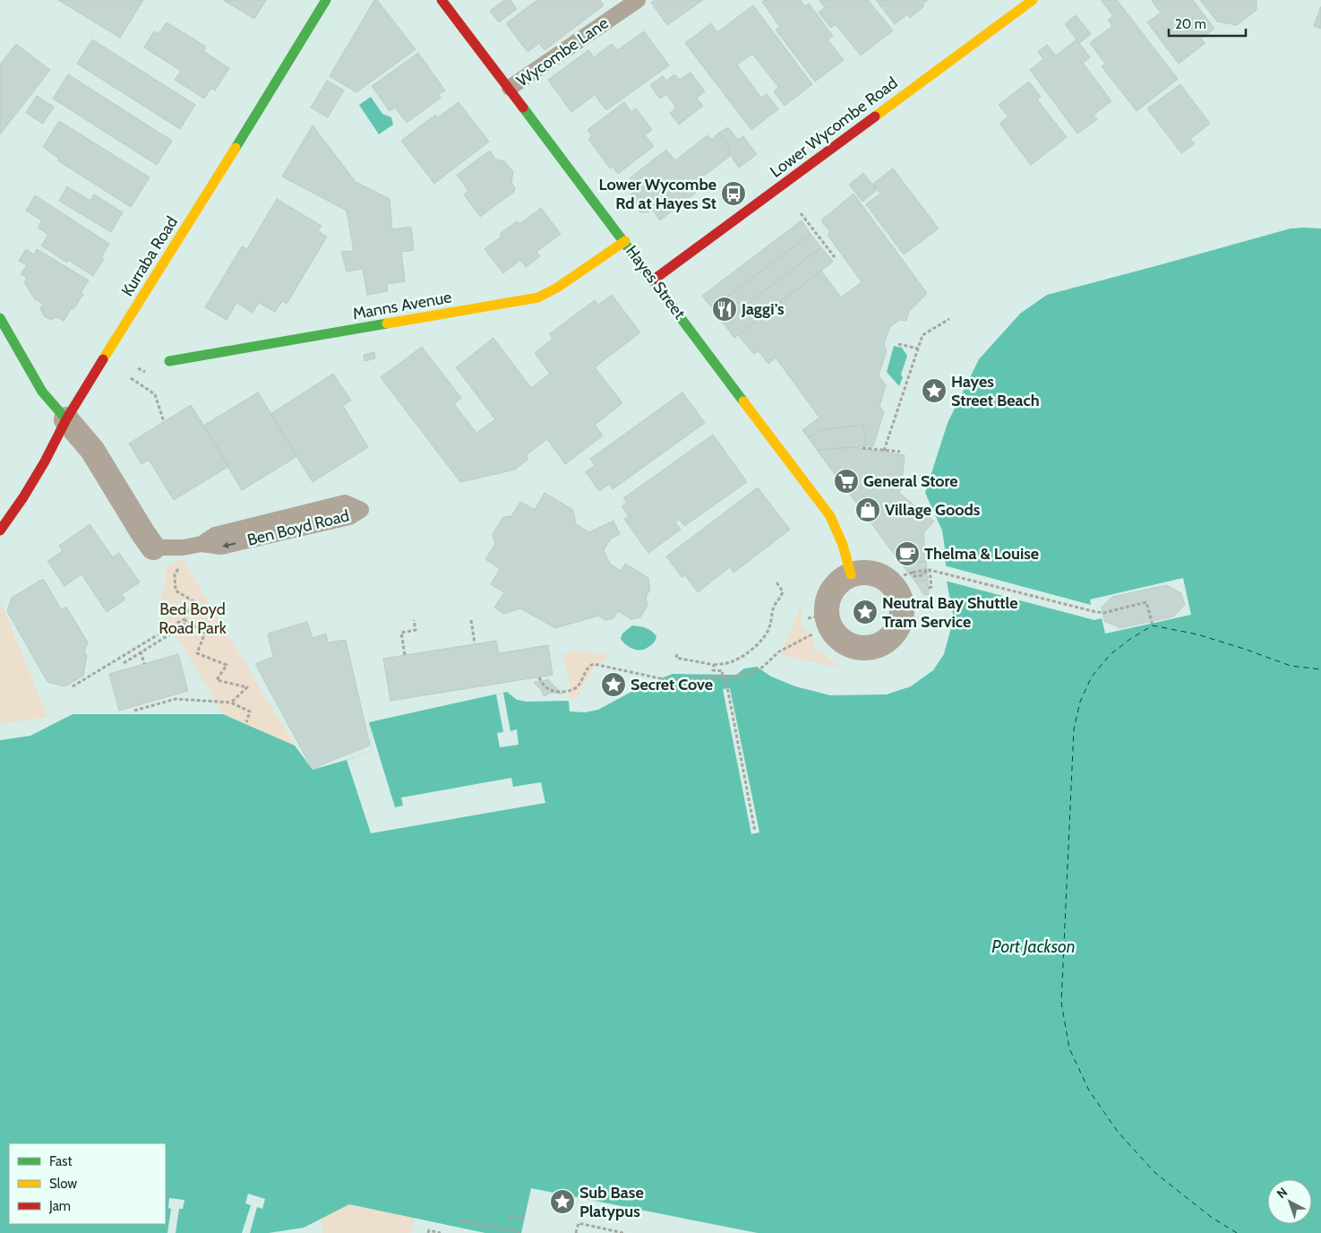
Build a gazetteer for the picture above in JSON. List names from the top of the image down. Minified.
{"streets":{"street":["Lower Wycombe Road","Kurraba Road","Hayes Street","Manns Avenue","Ben Boyd Road"],"lane":["Wycombe Lane"]},"crossings":[["Wycombe Lane","Hayes Street"],["Lower Wycombe Road","Hayes Street"],["Kurraba Road","Ben Boyd Road"],["Hayes Street","Manns Avenue"]],"water":["Port Jackson"],"parks":["Bed Boyd Road Park"],"places":{"bus stop":["Lower Wycombe Rd at Hayes St"],"restaurant":["Jaggi's"],"place":["Hayes Street Beach","Neutral Bay Shuttle Tram Service","Secret Cove","Sub Base Platypus"],"supermarket":["General Store"],"shop":["Village Goods"],"cafe":["Thelma & Louise"]},"legend":["Fast","Slow","Jam"],"scale_bar":"20 m","north":"top left"}
